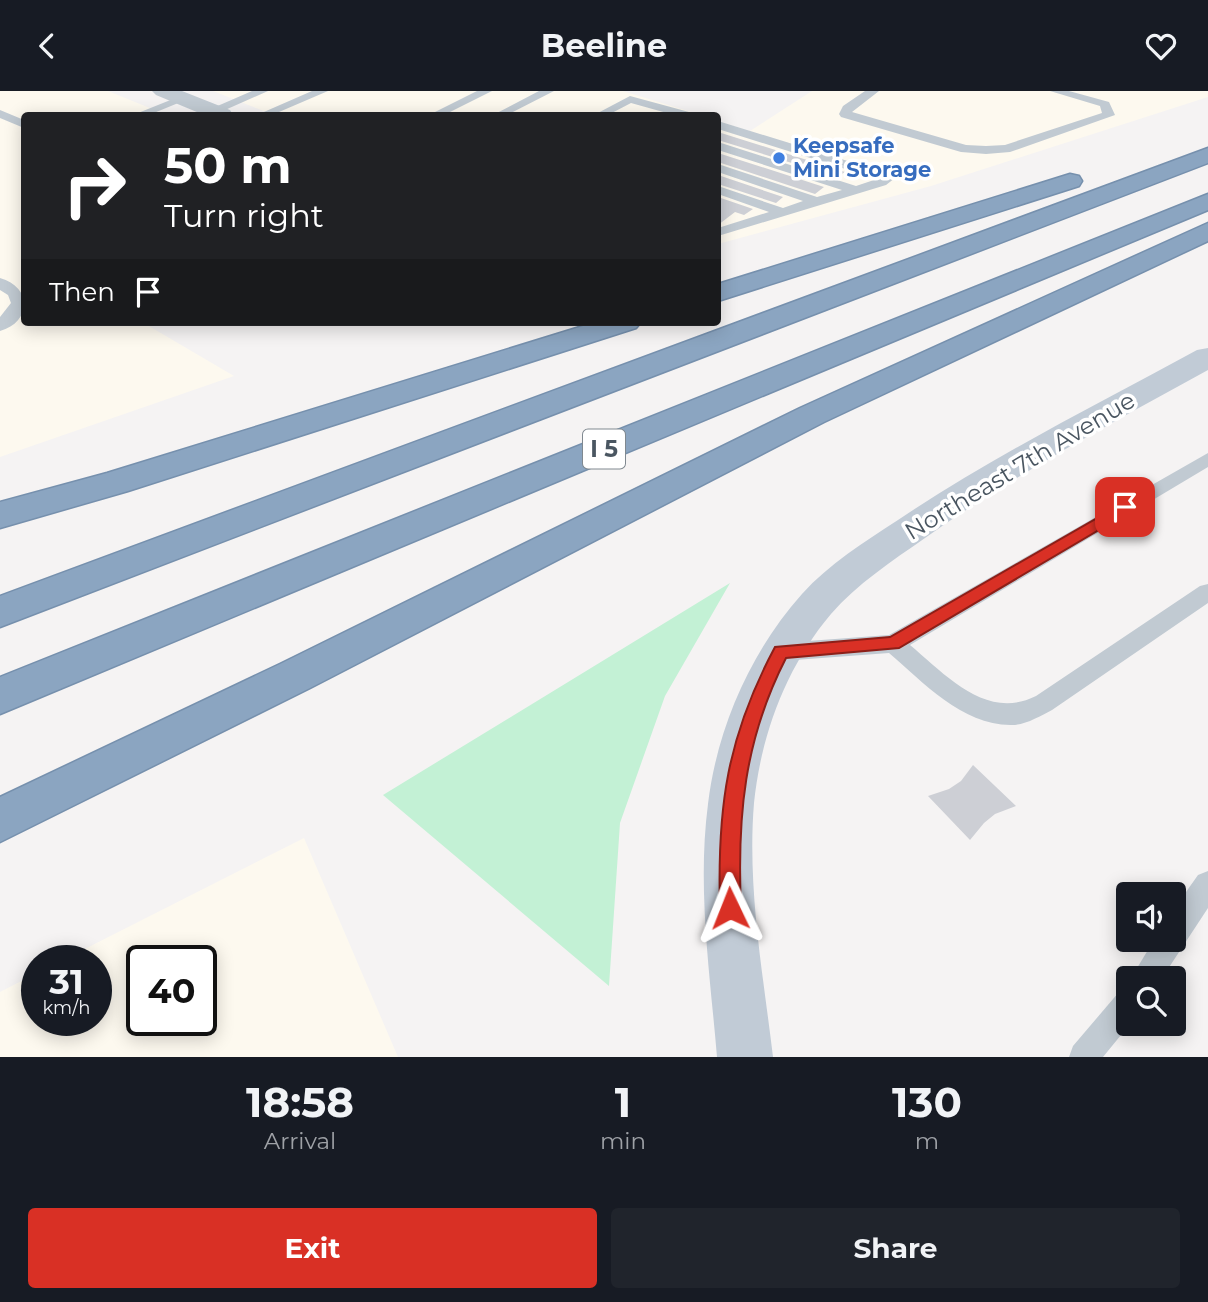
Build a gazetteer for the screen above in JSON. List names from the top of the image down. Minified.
{"streets":{"highway":["I 5"],"street":["Northeast 7th Avenue"]},"places":["Keepsafe Mini Storage"],"page":{"header":"Beeline","turn":["50 m","Turn right"],"then":"Then","speed":"31 km/h","limit":"40","eta":["18:58","Arrival","1","min","130","m"],"buttons":["Exit","Share"]}}
